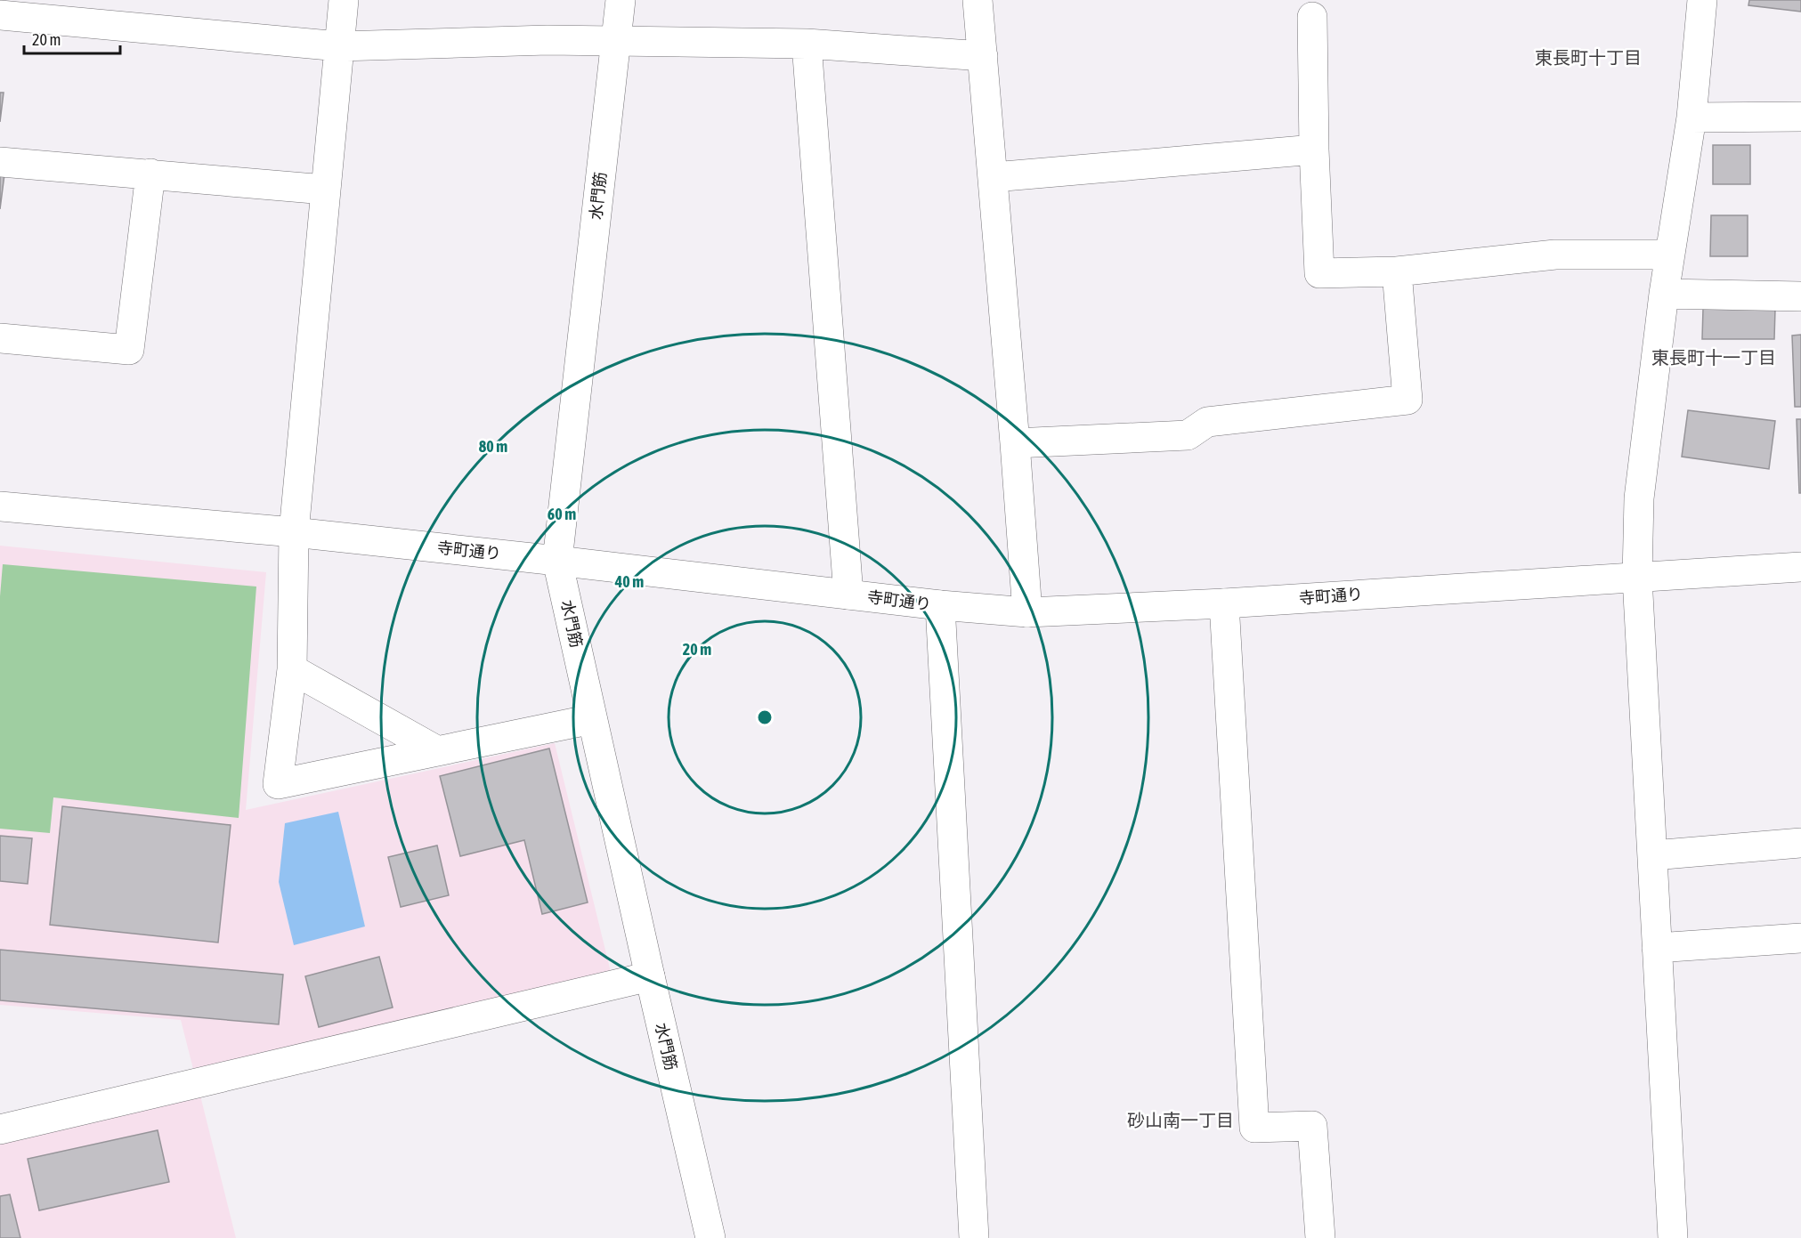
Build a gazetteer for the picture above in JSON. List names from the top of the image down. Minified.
{"streets":{"street":["水門筋","寺町通り"]},"crossings":[["水門筋","寺町通り"]],"districts":["東長町十丁目","東長町十一丁目","砂山南一丁目"],"scale_bar":"20 m","rings":["80 m","60 m","40 m","20 m"]}
